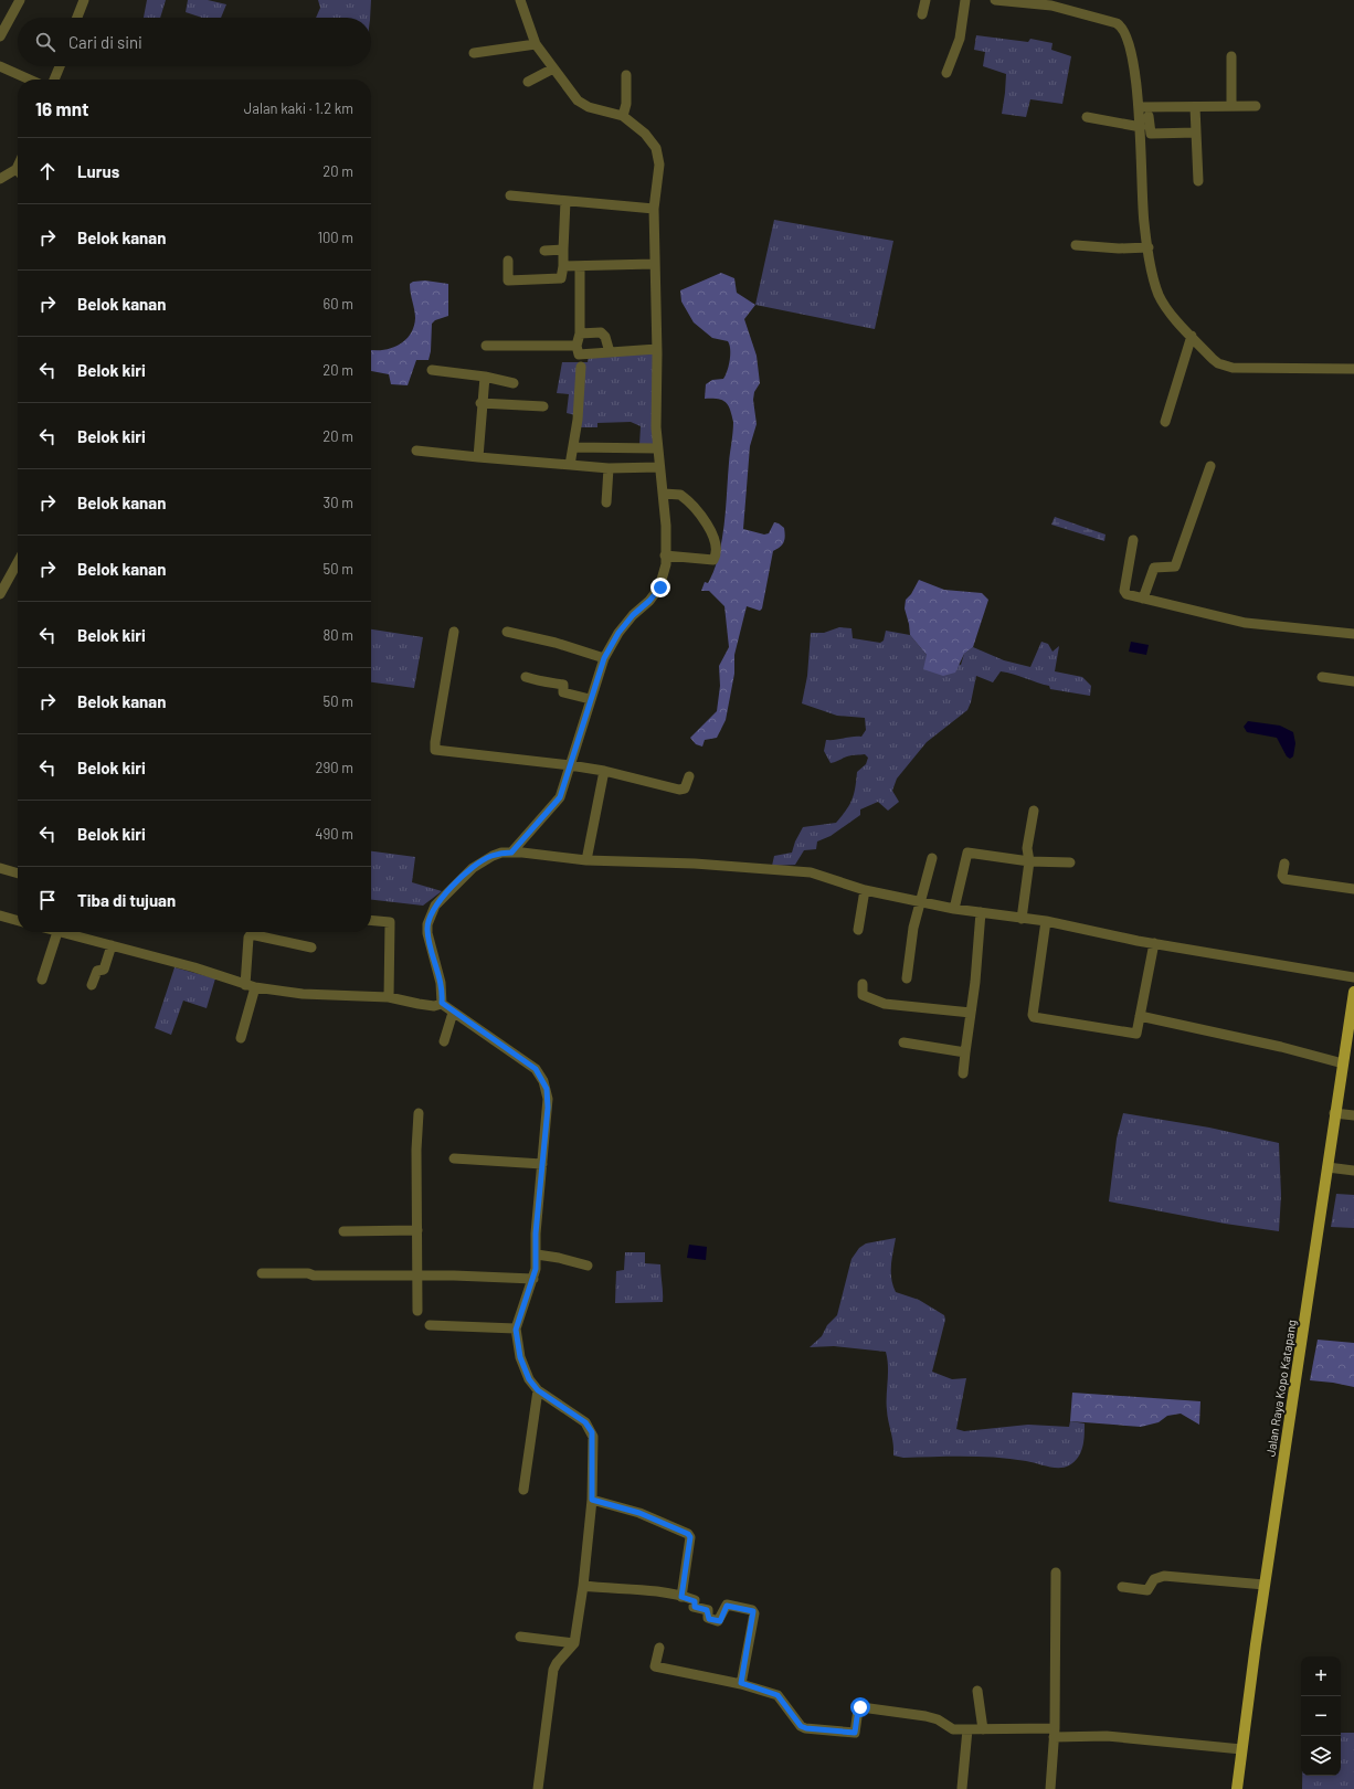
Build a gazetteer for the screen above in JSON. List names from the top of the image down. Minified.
{"streets":{"main road":["Jalan Raya Kopo Katapang"]},"page":{"search":"Cari di sini","heading":["16 mnt","Jalan kaki · 1.2 km"],"list":[["Lurus","20 m"],["Belok kanan","100 m"],["Belok kanan","60 m"],["Belok kiri","20 m"],["Belok kiri","20 m"],["Belok kanan","30 m"],["Belok kanan","50 m"],["Belok kiri","80 m"],["Belok kanan","50 m"],["Belok kiri","290 m"],["Belok kiri","490 m"],"Tiba di tujuan"],"map_buttons":["+","−"]}}
